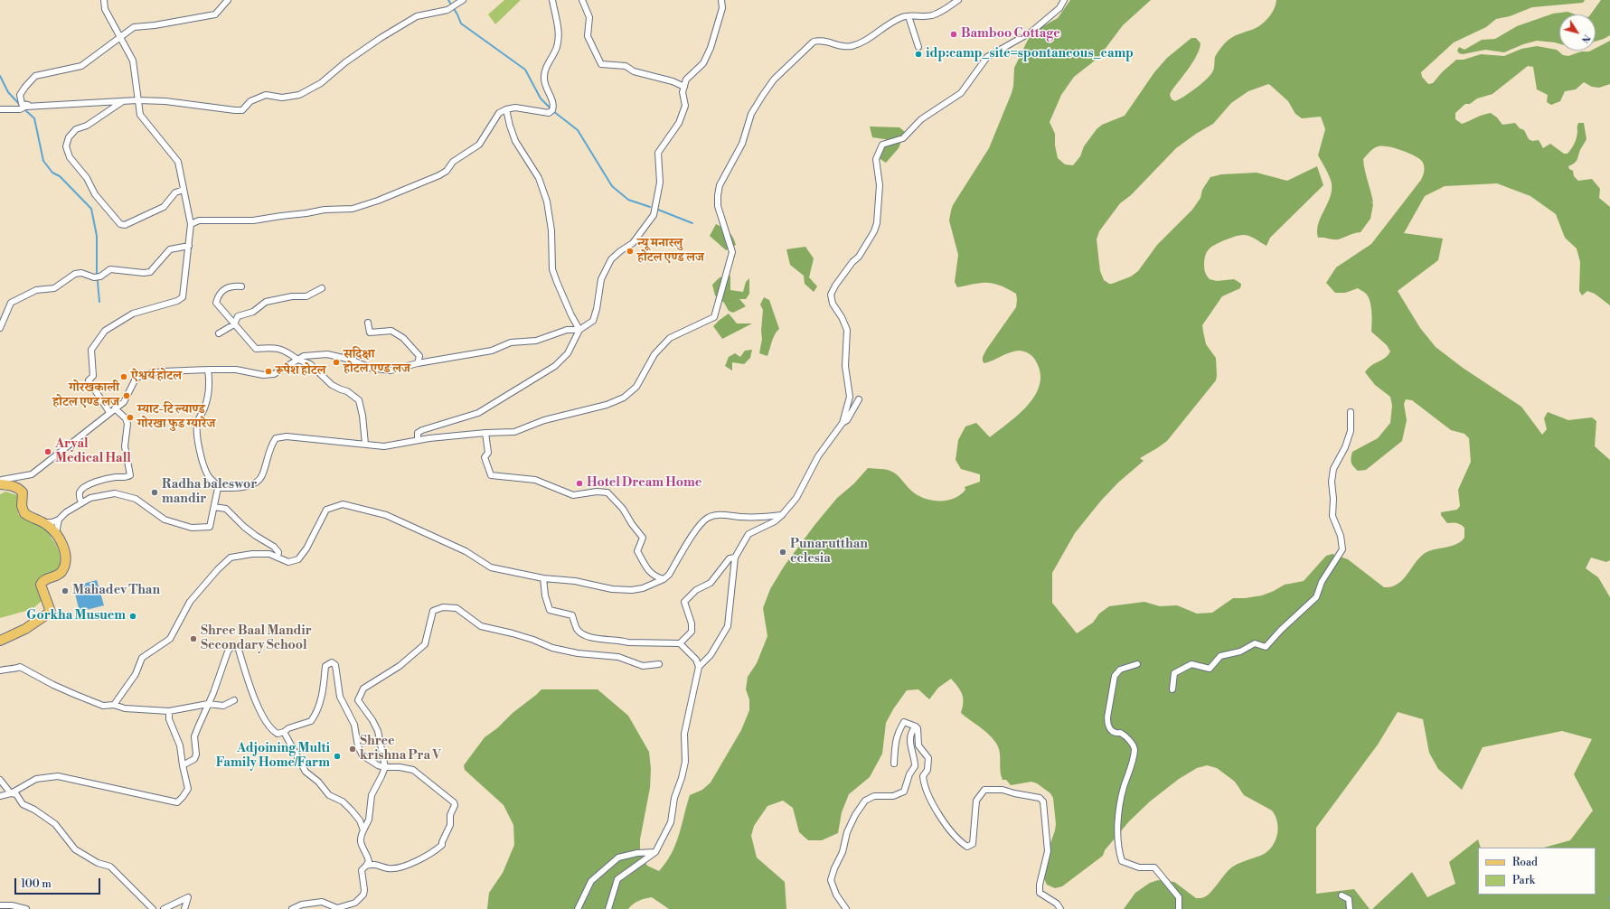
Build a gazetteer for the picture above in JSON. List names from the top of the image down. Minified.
{"places":["Bamboo Cottage","idp:camp_site=spontaneous_camp","न्यू मनास्लु होटल एण्ड लज","सदिक्षा होटल एण्ड लज","रूपेश होटल","ऐश्वर्य होटल","गोरखकाली होटल एण्ड लज","म्याट-टि ल्याण्ड गोरखा फुड ग्यारेज","Aryal Medical Hall","Hotel Dream Home","Radha baleswor mandir","Punarutthan eclesia","Mahadev Than","Gorkha Musuem","Shree Baal Mandir Secondary School","Shree krishna Pra V","Adjoining Multi Family Home/Farm"],"legend":["Road","Park"],"scale_bar":"100 m","north":"bottom right"}
